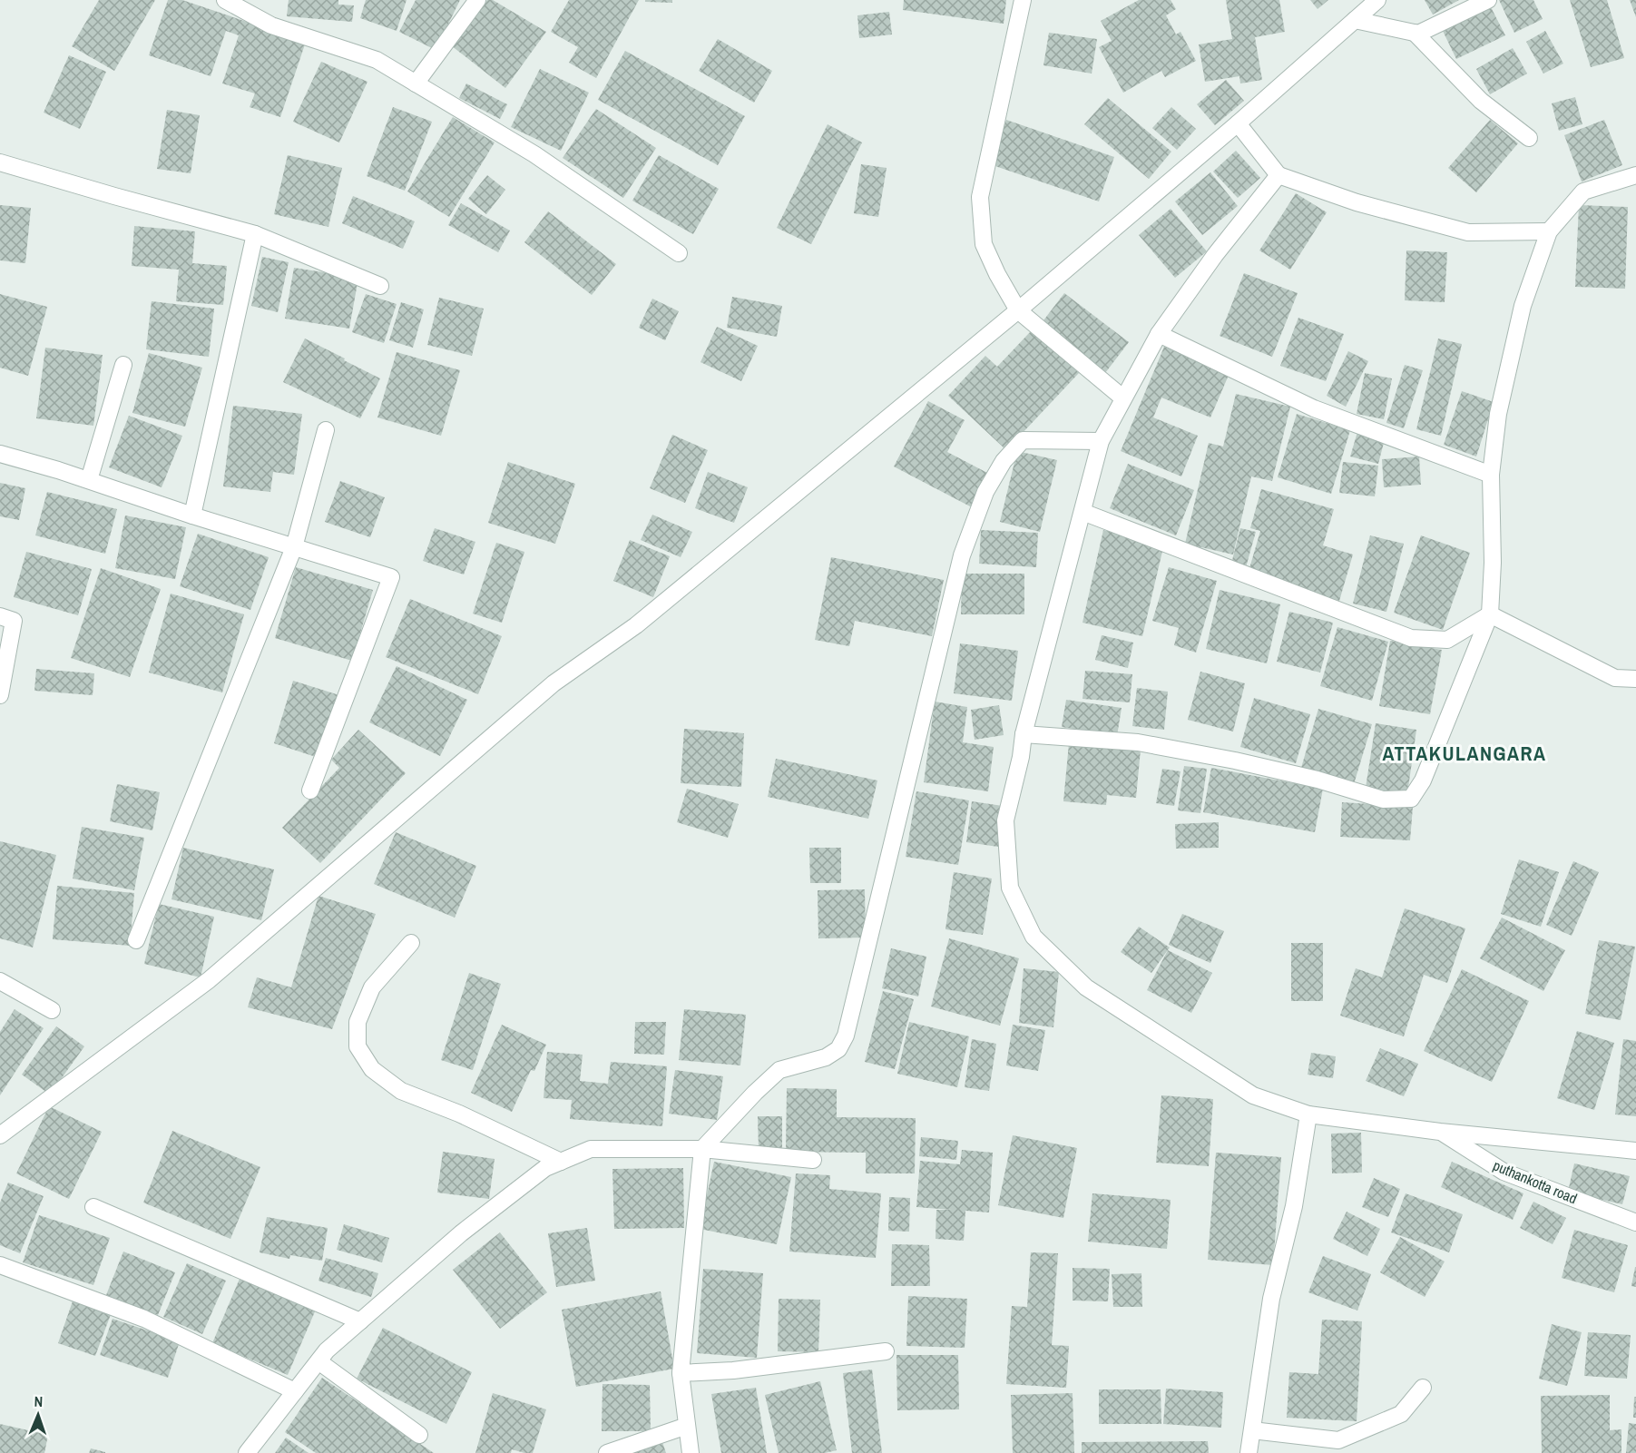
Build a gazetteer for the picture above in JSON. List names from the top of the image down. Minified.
{"streets":{"street":["puthankotta road"]},"districts":["ATTAKULANGARA"],"north":"top"}
